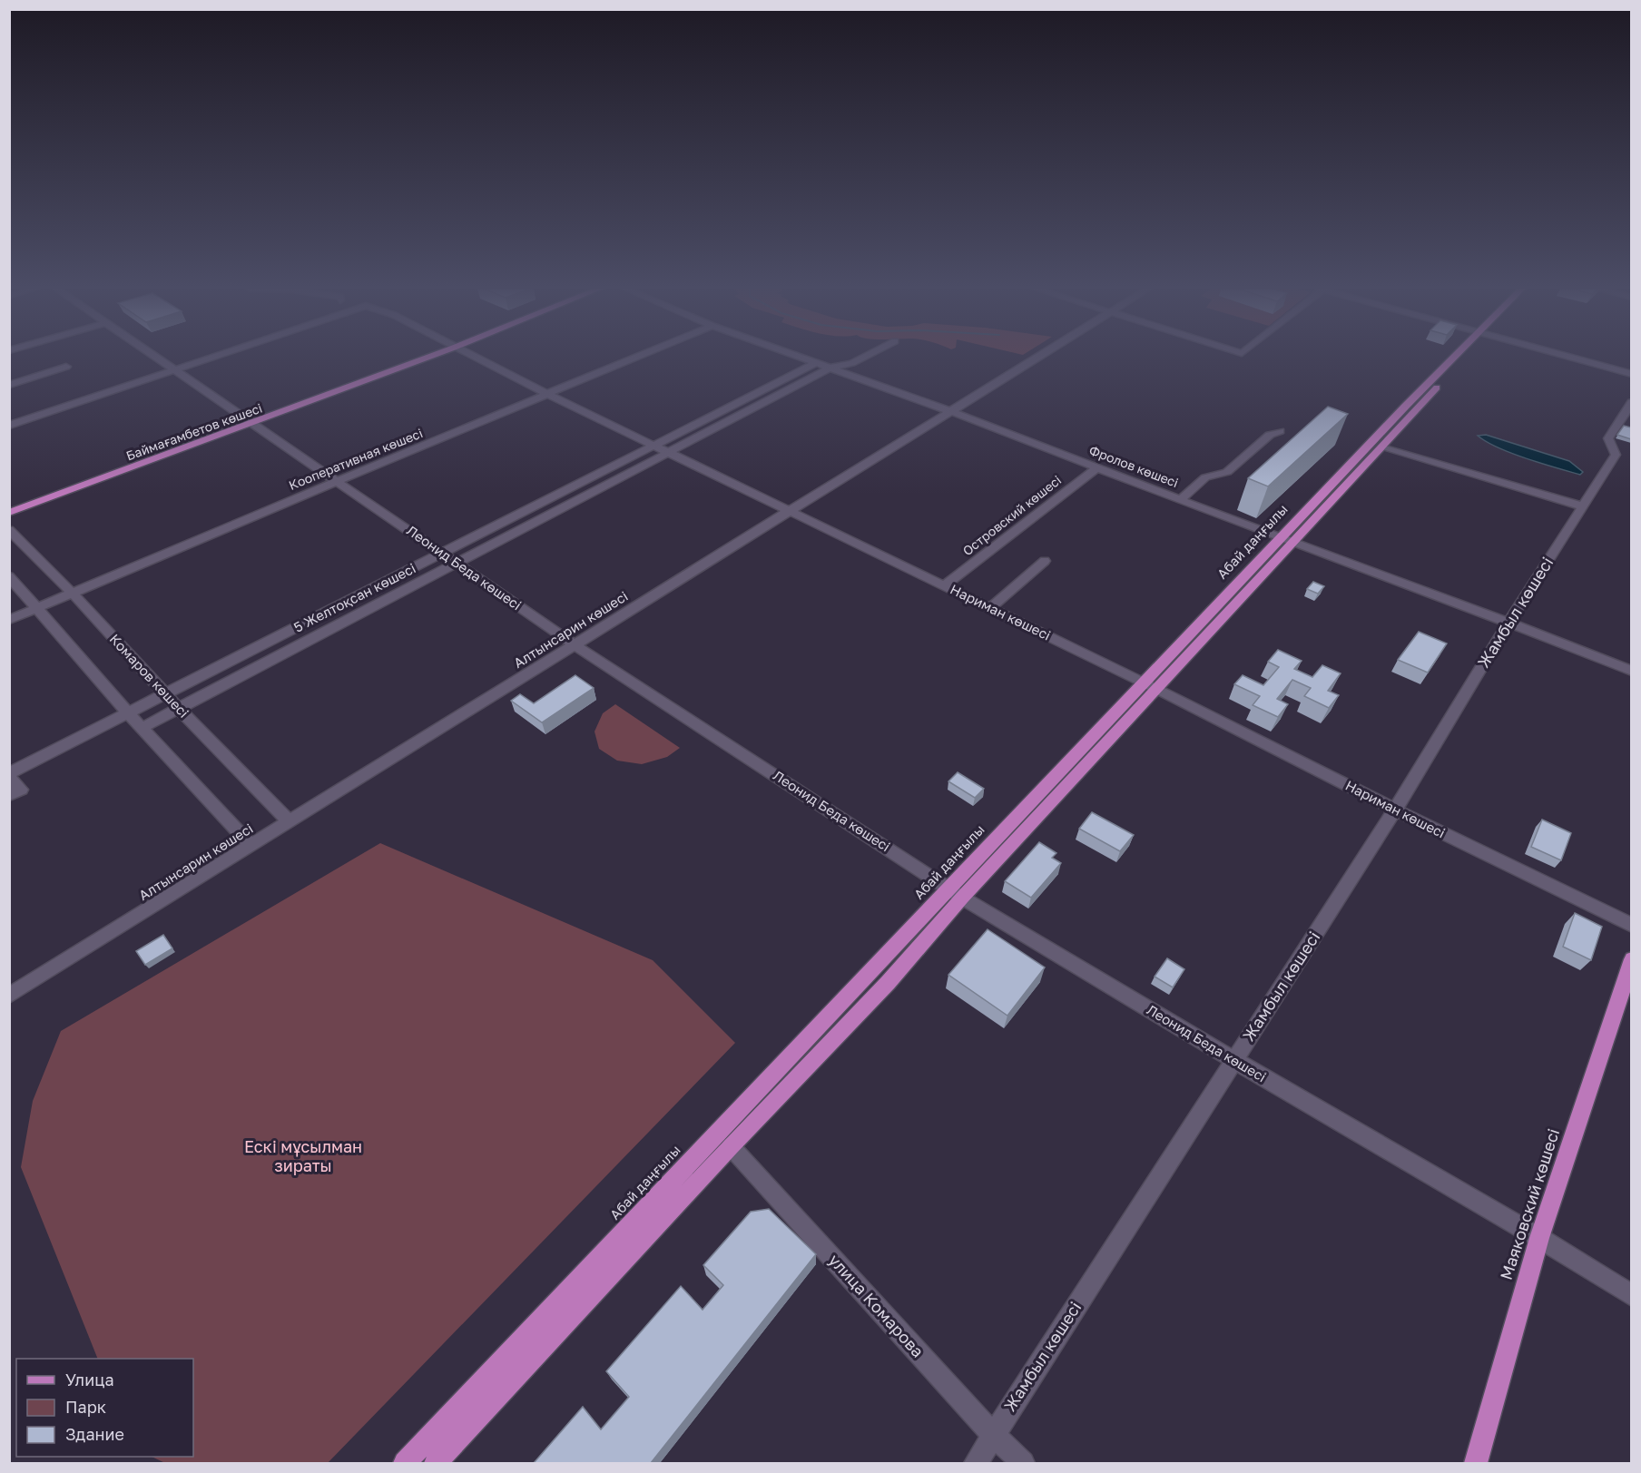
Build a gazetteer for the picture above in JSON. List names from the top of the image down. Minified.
{"streets":{"main road":["Баймағамбетов көшесі","Абай даңғылы","Маяковский көшесі"],"street":["Кооперативная көшесі","Фролов көшесі","Островский көшесі","Леонид Беда көшесі","5 Желтоқсан көшесі","Нариман көшесі","Жамбыл көшесі","Алтынсарин көшесі","Комаров көшесі","улица Комарова"]},"crossings":[["Баймағамбетов көшесі","Леонид Беда көшесі"],["Кооперативная көшесі","Леонид Беда көшесі"],["Кооперативная көшесі","Нариман көшесі"],["Кооперативная көшесі","Комаров көшесі"],["Фролов көшесі","Островский көшесі"],["Фролов көшесі","Абай даңғылы"],["Фролов көшесі","5 Желтоқсан көшесі"],["Фролов көшесі","Жамбыл көшесі"],["Фролов көшесі","Алтынсарин көшесі"],["Островский көшесі","Нариман көшесі"],["Абай даңғылы","Леонид Беда көшесі"],["Абай даңғылы","Нариман көшесі"],["Абай даңғылы","улица Комарова"],["Леонид Беда көшесі","5 Желтоқсан көшесі"],["Леонид Беда көшесі","Нариман көшесі"],["Леонид Беда көшесі","Жамбыл көшесі"],["Леонид Беда көшесі","Алтынсарин көшесі"],["Леонид Беда көшесі","Маяковский көшесі"],["5 Желтоқсан көшесі","Нариман көшесі"],["5 Желтоқсан көшесі","Комаров көшесі"],["Нариман көшесі","Жамбыл көшесі"],["Нариман көшесі","Алтынсарин көшесі"],["Жамбыл көшесі","улица Комарова"],["Алтынсарин көшесі","Комаров көшесі"]],"parks":["Ескі мұсылман зираты"],"legend":["Улица","Парк","Здание"]}
